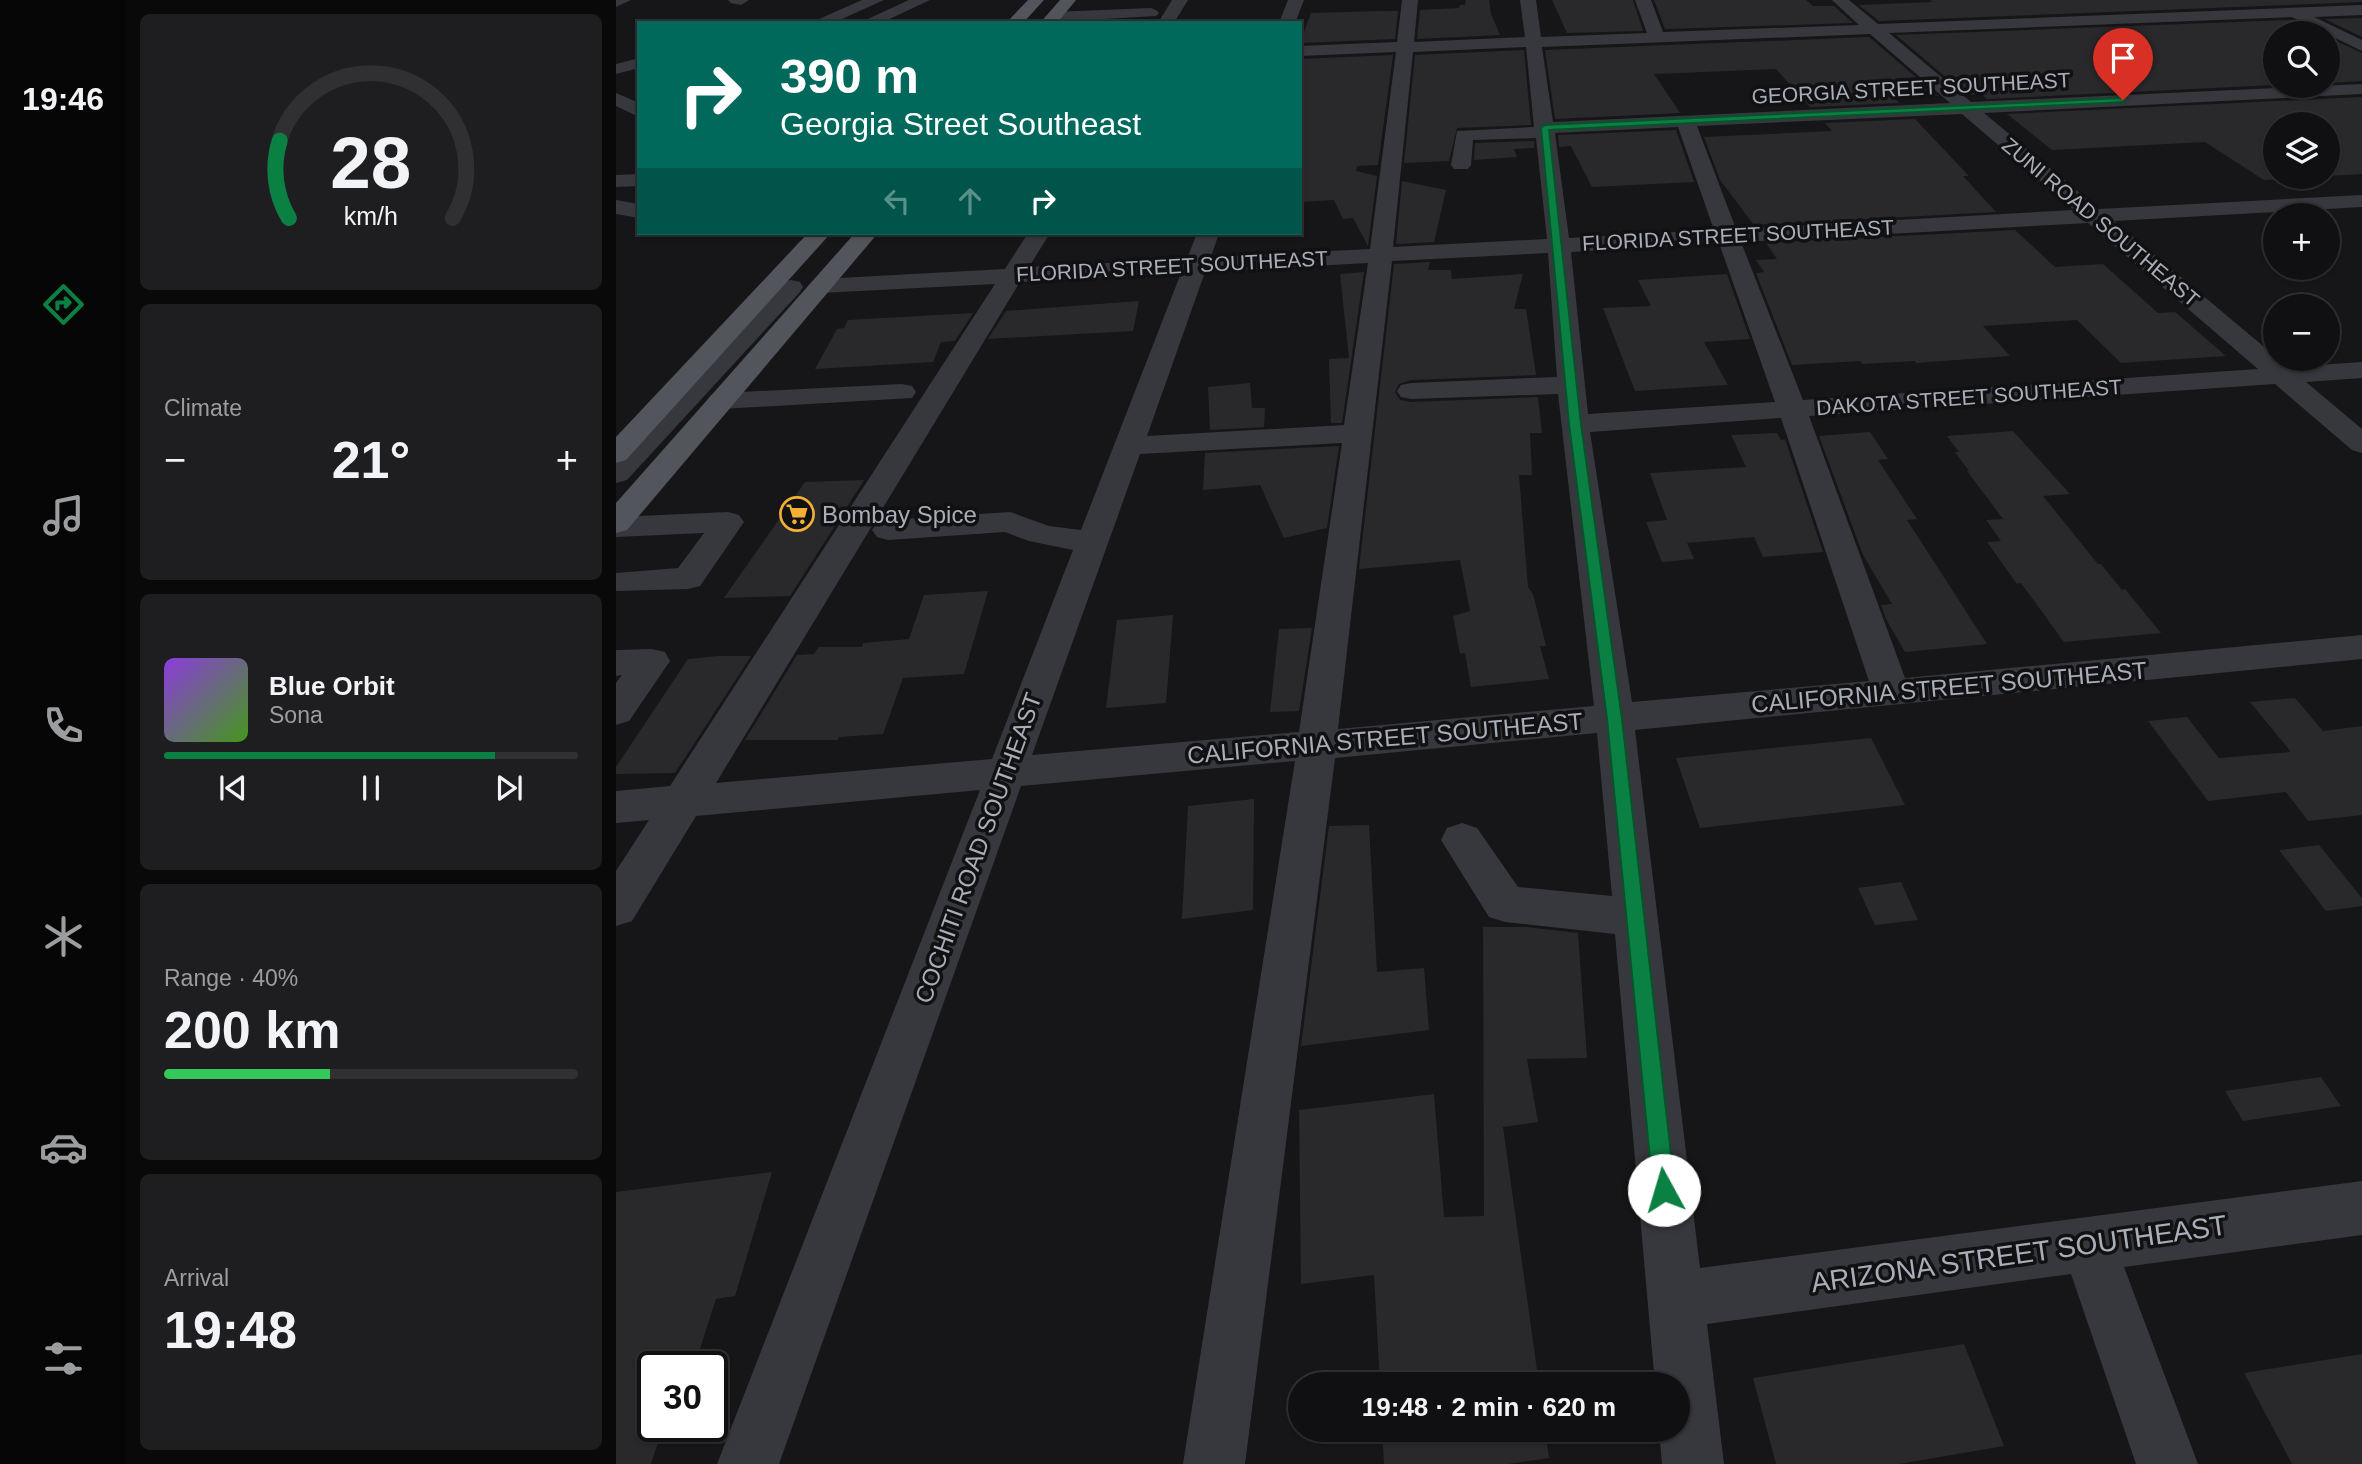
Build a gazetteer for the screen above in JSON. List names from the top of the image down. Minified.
{"streets":{"street":["GEORGIA STREET SOUTHEAST","ZUNI ROAD SOUTHEAST","FLORIDA STREET SOUTHEAST","DAKOTA STREET SOUTHEAST","CALIFORNIA STREET SOUTHEAST","COCHITI ROAD SOUTHEAST","ARIZONA STREET SOUTHEAST"]},"crossings":[["GEORGIA STREET SOUTHEAST","ZUNI ROAD SOUTHEAST"],["ZUNI ROAD SOUTHEAST","FLORIDA STREET SOUTHEAST"],["ZUNI ROAD SOUTHEAST","DAKOTA STREET SOUTHEAST"],["FLORIDA STREET SOUTHEAST","COCHITI ROAD SOUTHEAST"],["CALIFORNIA STREET SOUTHEAST","COCHITI ROAD SOUTHEAST"]],"places":{"supermarket":["Bombay Spice"]},"page":{"tabs":"19:46","map_buttons":["+","−"],"turn":["390 m","Georgia Street Southeast"],"tile":["Climate",["Range · 40%","200 km"],["Arrival","19:48"]],"heat":["−","21°","+"],"song":["Blue Orbit","Sona"],"limit":"30","trip":"19:48 · 2 min · 620 m","gauge":["28","km/h"]}}
